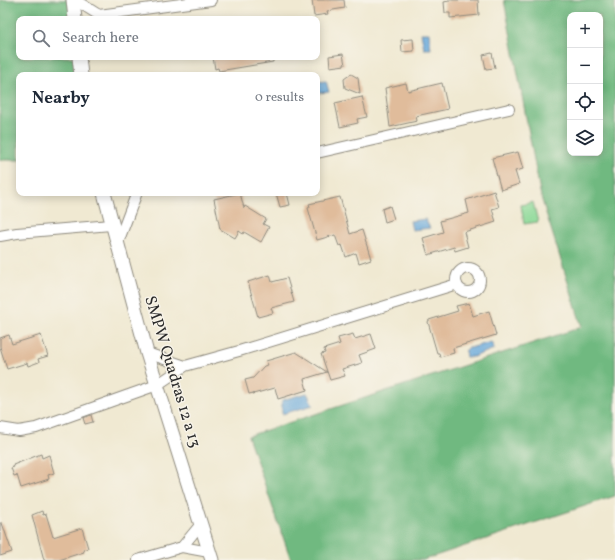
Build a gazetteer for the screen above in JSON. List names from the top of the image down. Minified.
{"streets":{"street":["SMPW Quadras 12 a 13"]},"page":{"map_buttons":["+","−"],"search":"Search here","heading":["Nearby","0 results"]}}
